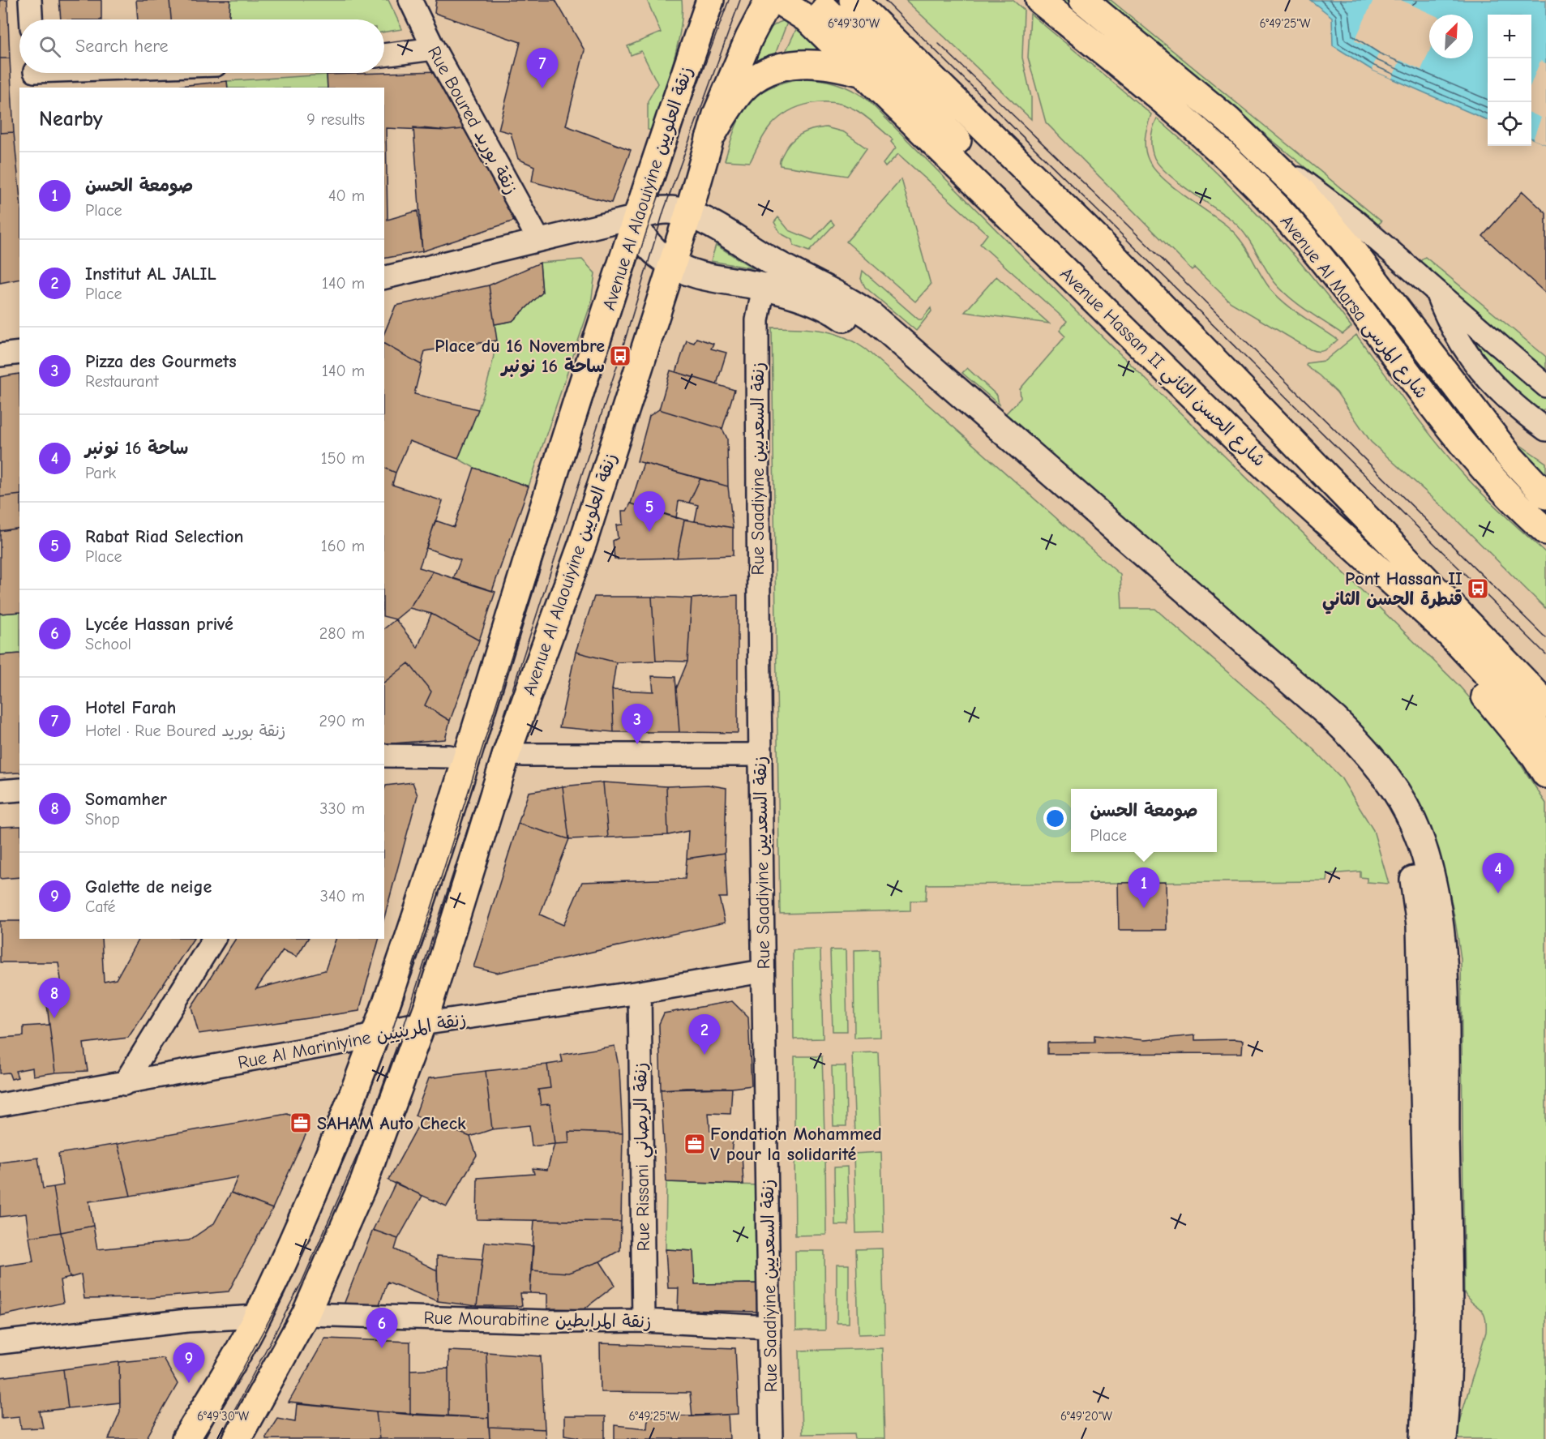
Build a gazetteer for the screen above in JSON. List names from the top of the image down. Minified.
{"streets":{"main road":["Avenue Al Alaouiyine زنقة العلويين","Avenue Al Marsa شارع المرسى","Avenue Hassan II شارع الحسن الثاني"],"street":["Rue Boured زنقة بوريد","Rue Saadiyine زنقة السعديين","Rue Al Mariniyine زنقة المرينيين","Rue Rissani زنقة الريصاني","Rue Mourabitine زنقة المرابطين"]},"crossings":[["Avenue Al Alaouiyine زنقة العلويين","Rue Al Mariniyine زنقة المرينيين"],["Avenue Al Alaouiyine زنقة العلويين","Rue Mourabitine زنقة المرابطين"],["Rue Saadiyine زنقة السعديين","Rue Al Mariniyine زنقة المرينيين"],["Rue Saadiyine زنقة السعديين","Rue Mourabitine زنقة المرابطين"],["Rue Al Mariniyine زنقة المرينيين","Rue Rissani زنقة الريصاني"],["Rue Rissani زنقة الريصاني","Rue Mourabitine زنقة المرابطين"]],"places":{"bus stop":["Place du 16 Novembre ساحة 16 نونبر","Pont Hassan II قنطرة الحسن الثاني"],"office":["SAHAM Auto Check","Fondation Mohammed V pour la solidarité"]},"north":"top right","page":{"map_buttons":["+","−"],"search":"Search here","pins":["7","5","3","4","1","8","2","6","9"],"heading":["Nearby","9 results"],"list":[{"mark":"1","name":"صومعة الحسن","note":"Place","value":"40 m"},{"mark":"2","name":"Institut AL JALIL","note":"Place","value":"140 m"},{"mark":"3","name":"Pizza des Gourmets","note":"Restaurant","value":"140 m"},{"mark":"4","name":"ساحة 16 نونبر","note":"Park","value":"150 m"},{"mark":"5","name":"Rabat Riad Selection","note":"Place","value":"160 m"},{"mark":"6","name":"Lycée Hassan privé","note":"School","value":"280 m"},{"mark":"7","name":"Hotel Farah","note":"Hotel · Rue Boured زنقة بوريد","value":"290 m"},{"mark":"8","name":"Somamher","note":"Shop","value":"330 m"},{"mark":"9","name":"Galette de neige","note":"Café","value":"340 m"}],"popup":["صومعة الحسن","Place"]},"coordinates":["6°49'30\"W","6°49'25\"W","6°49'20\"W"]}
